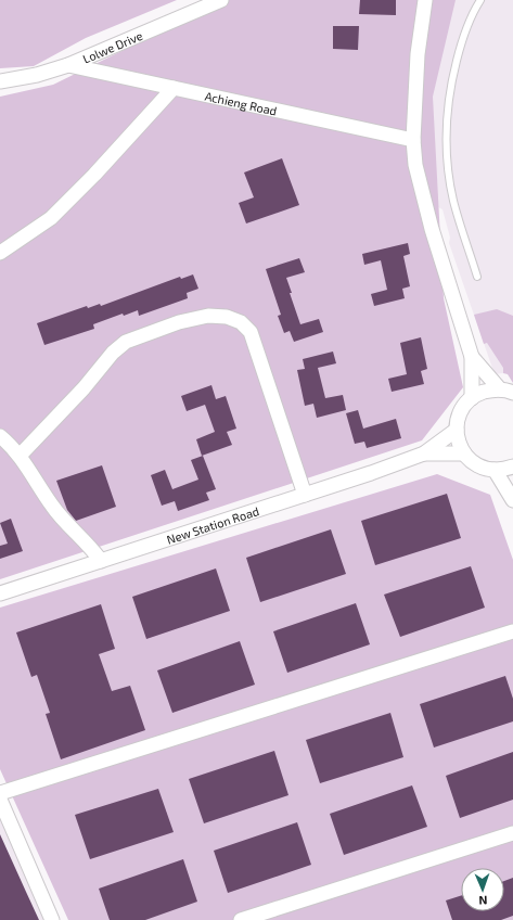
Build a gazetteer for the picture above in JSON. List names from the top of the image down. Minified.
{"streets":{"street":["Lolwe Drive","Achieng Road","New Station Road"]},"crossings":[["Lolwe Drive","Achieng Road"]],"north":"bottom"}
